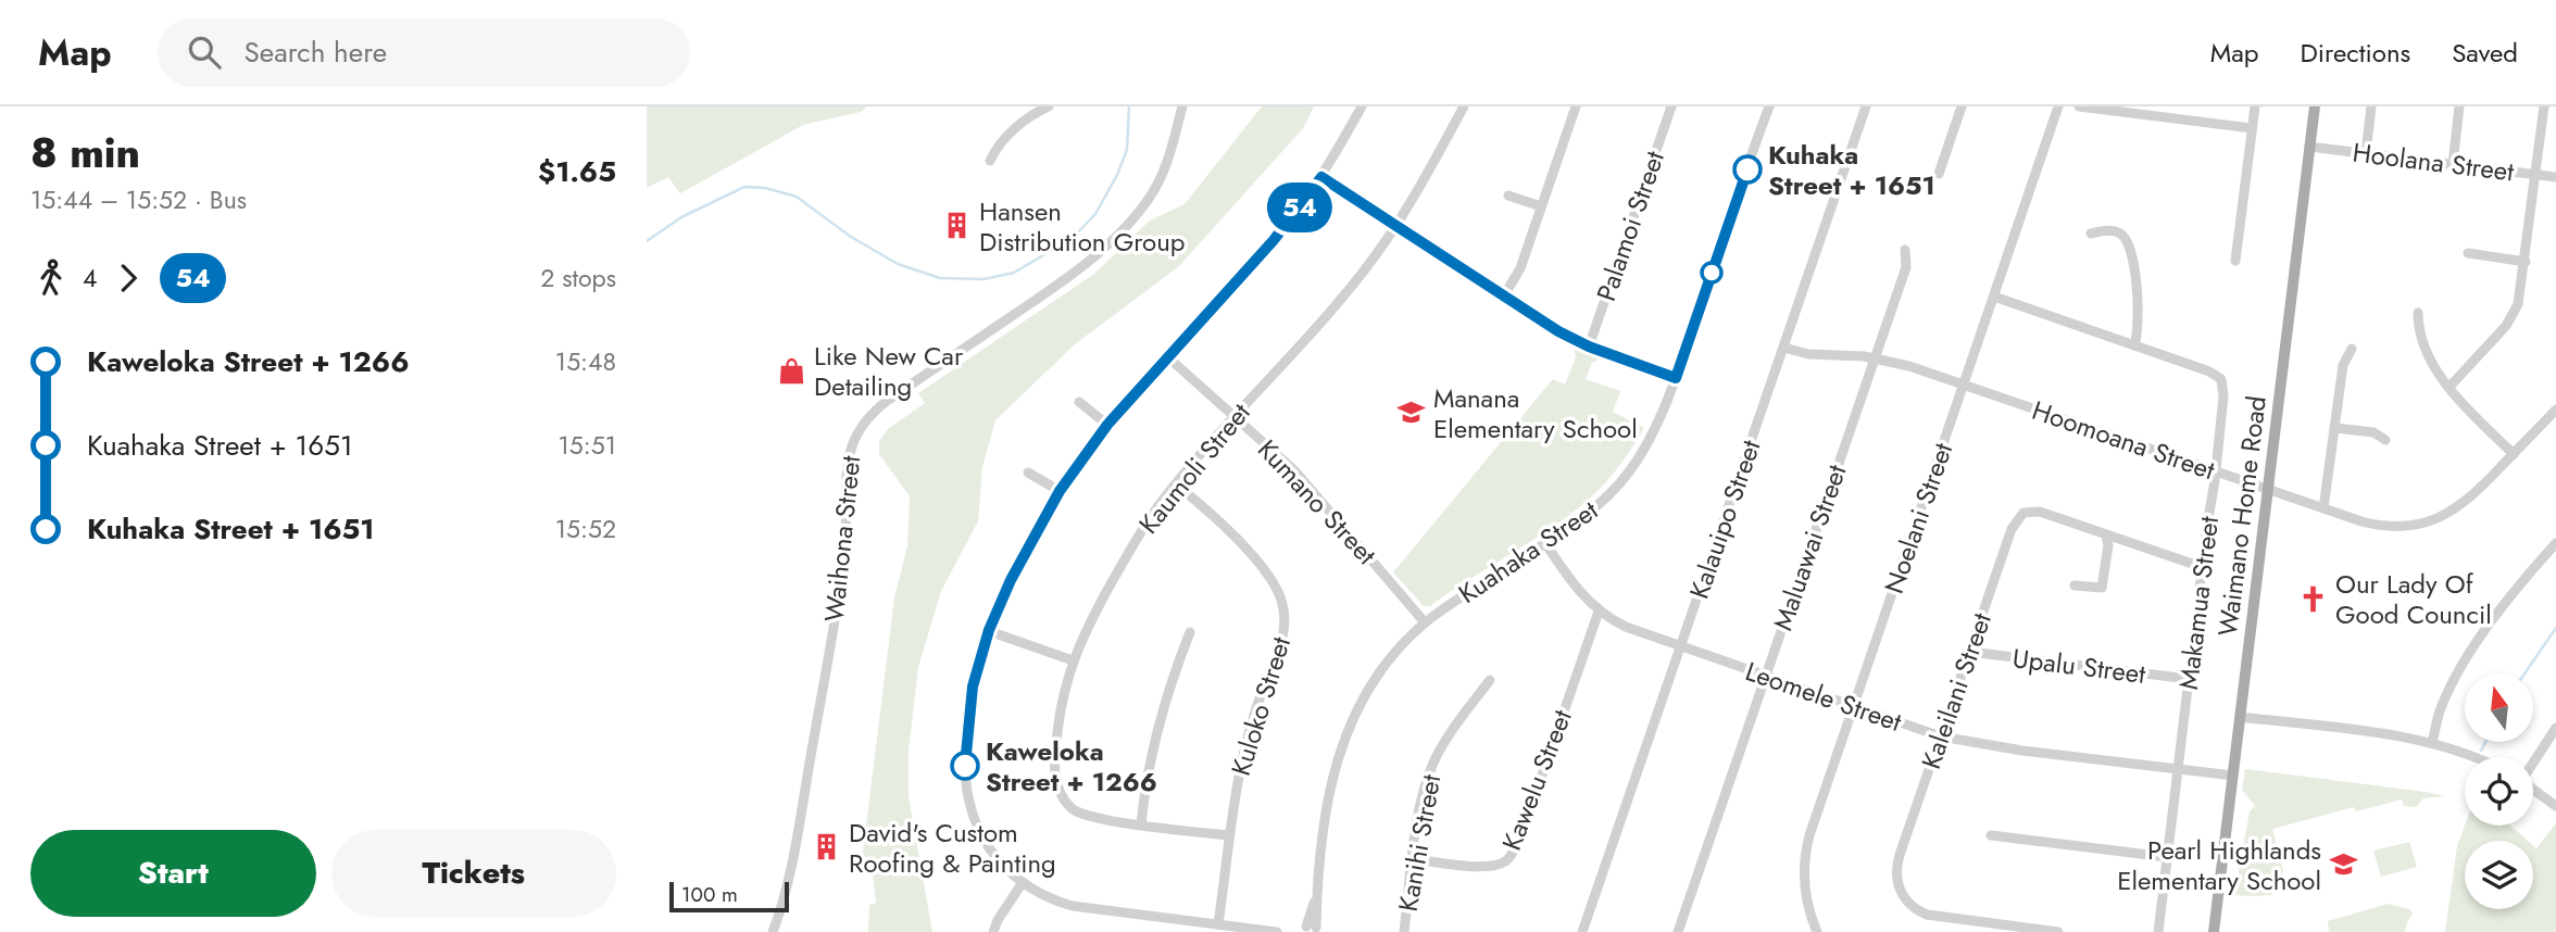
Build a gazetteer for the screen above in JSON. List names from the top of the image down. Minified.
{"streets":{"main road":["Waimano Home Road"],"street":["Hoolana Street","Palamoi Street","Hoomoana Street","Kaumoli Street","Kumano Street","Noelani Street","Kalauipo Street","Waihona Street","Maluawai Street","Kuahaka Street","Makamua Street","Upalu Street","Kaleilani Street","Leomele Street","Kuloko Street","Kawelu Street","Kanihi Street"]},"crossings":[["Hoolana Street","Waimano Home Road"],["Hoomoana Street","Waimano Home Road"],["Hoomoana Street","Noelani Street"],["Hoomoana Street","Kalauipo Street"],["Hoomoana Street","Maluawai Street"],["Hoomoana Street","Makamua Street"],["Kaumoli Street","Kumano Street"],["Kaumoli Street","Kuloko Street"],["Kumano Street","Kuahaka Street"],["Waimano Home Road","Leomele Street"],["Noelani Street","Makamua Street"],["Noelani Street","Leomele Street"],["Kalauipo Street","Leomele Street"],["Maluawai Street","Leomele Street"],["Kuahaka Street","Leomele Street"],["Makamua Street","Upalu Street"],["Makamua Street","Kaleilani Street"],["Makamua Street","Leomele Street"],["Upalu Street","Kaleilani Street"],["Kaleilani Street","Leomele Street"],["Leomele Street","Kawelu Street"],["Kawelu Street","Kanihi Street"]],"places":{"other":["Kuhaka Street + 1651","Kaweloka Street + 1266"],"building":["Hansen Distribution Group","David's Custom Roofing & Painting"],"shop":["Like New Car Detailing"],"school or university":["Manana Elementary School","Pearl Highlands Elementary School"],"church":["Our Lady Of Good Council"]},"lines":["bus line 54"],"scale_bar":"100 m","north":"top","page":{"header":"Map","search":"Search here","nav":["Map","Directions","Saved"],"heading":["8 min","15:44 – 15:52 · Bus","$1.65"],"on_map":"54","legs":["4","54","2 stops"],"list":[{"name":"Kaweloka Street + 1266","value":"15:48"},{"name":"Kuahaka Street + 1651","value":"15:51"},{"name":"Kuhaka Street + 1651","value":"15:52"}],"buttons":["Start","Tickets"],"scale":"100 m"}}
